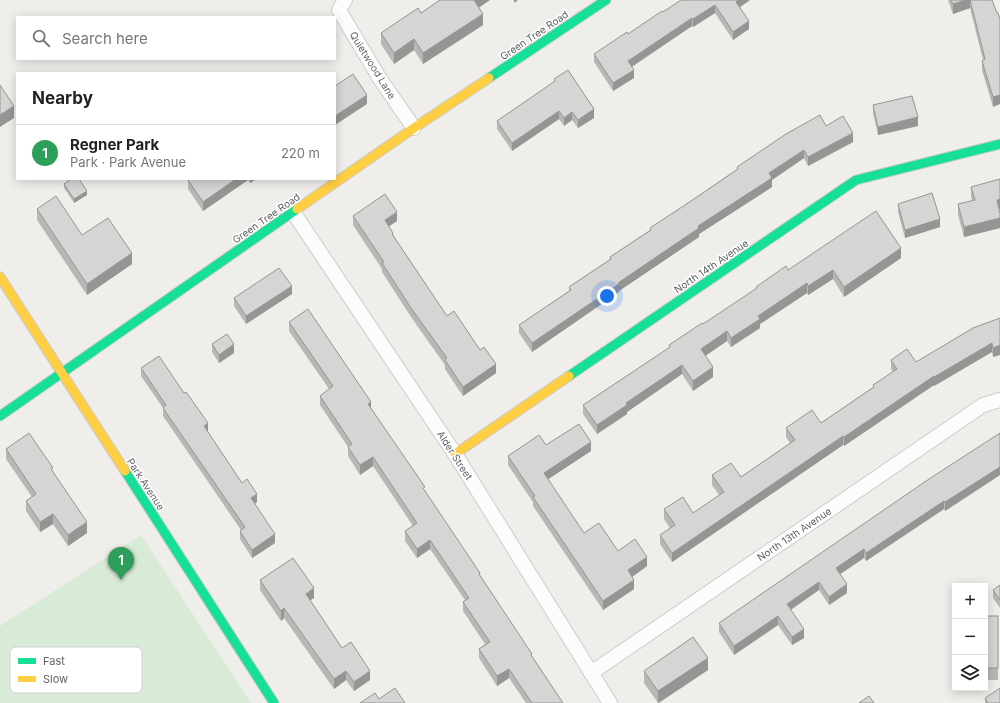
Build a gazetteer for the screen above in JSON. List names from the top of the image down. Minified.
{"streets":{"street":["Green Tree Road","Quietwood Lane","North 14th Avenue","Alder Street","Park Avenue","North 13th Avenue"]},"crossings":[["Green Tree Road","Quietwood Lane"],["Green Tree Road","Alder Street"],["Green Tree Road","Park Avenue"],["North 14th Avenue","Alder Street"],["Alder Street","North 13th Avenue"]],"legend":["Fast","Slow"],"page":{"search":"Search here","heading":"Nearby","list":[{"mark":"1","name":"Regner Park","note":"Park · Park Avenue","value":"220 m"}],"pins":"1","map_buttons":["+","−"]}}
